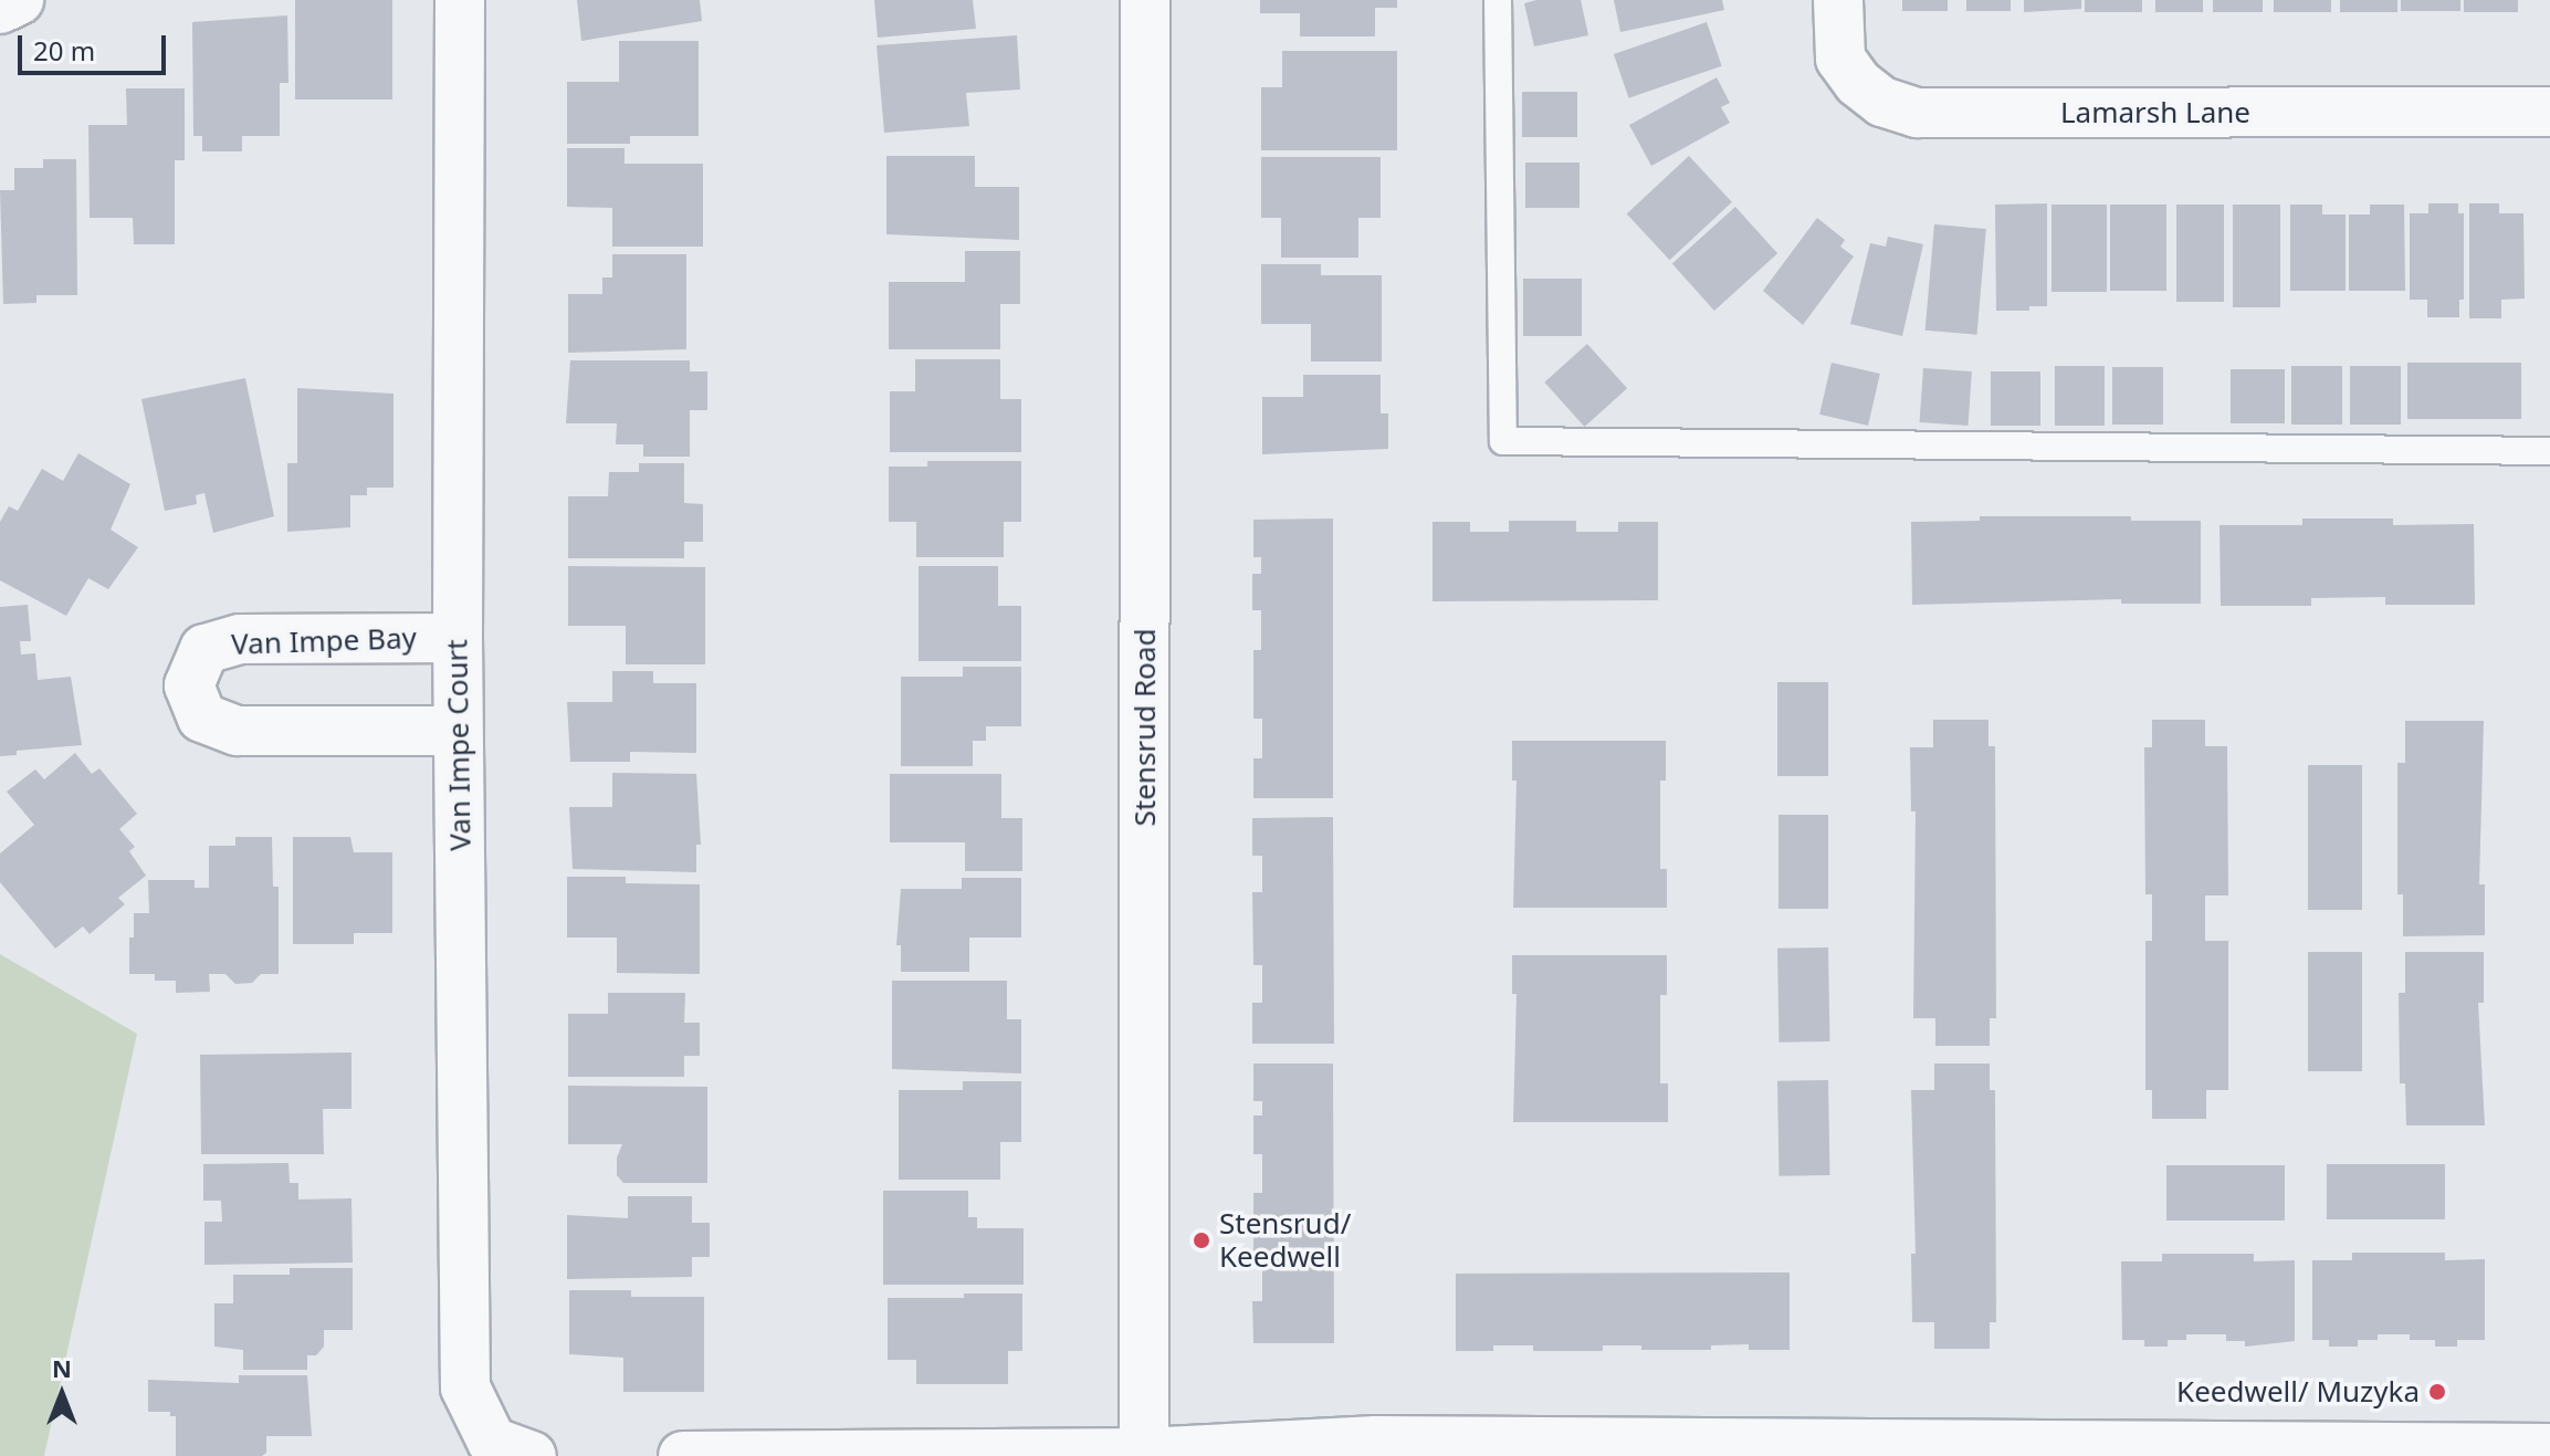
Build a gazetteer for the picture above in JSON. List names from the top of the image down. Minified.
{"streets":{"street":["Lamarsh Lane","Van Impe Bay","Stensrud Road","Van Impe Court"]},"crossings":[["Van Impe Bay","Van Impe Court"]],"places":["Stensrud/ Keedwell","Keedwell/ Muzyka"],"scale_bar":"20 m","north":"top"}
